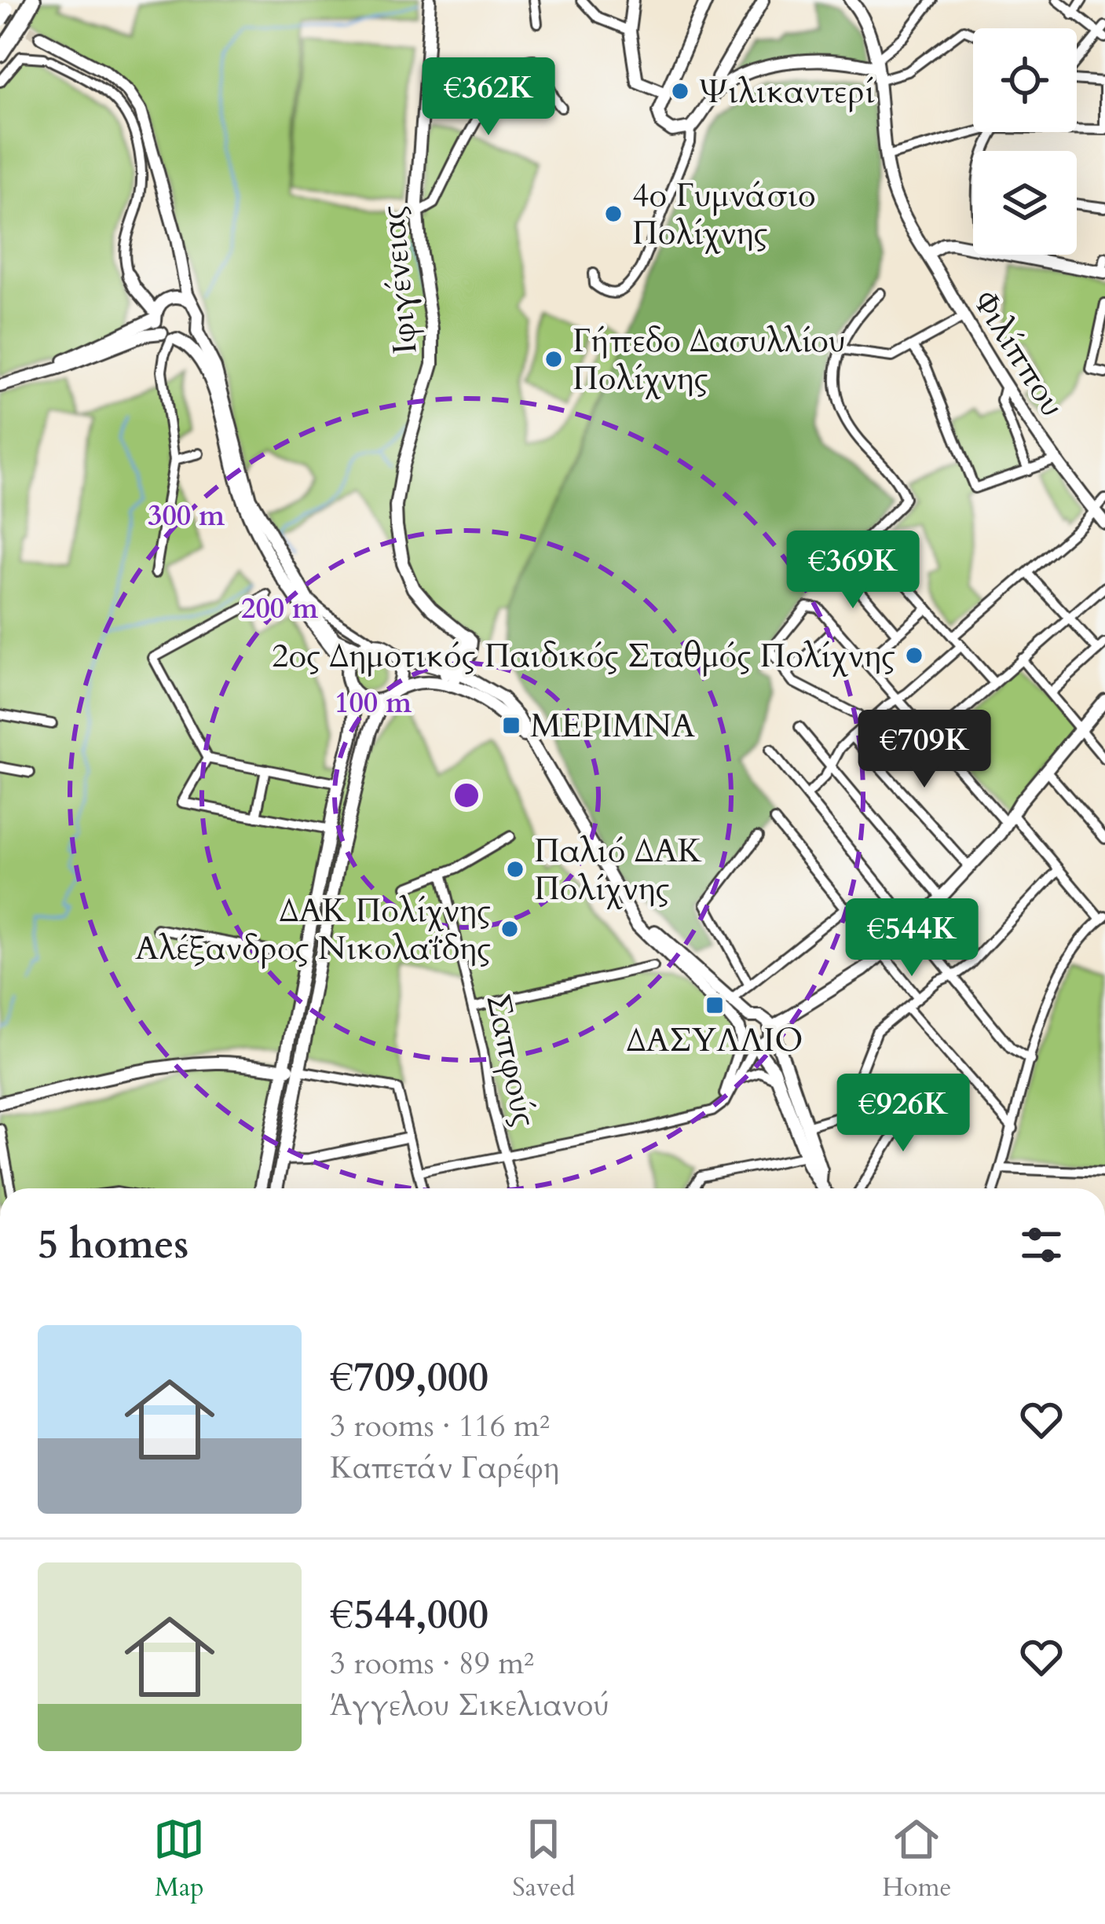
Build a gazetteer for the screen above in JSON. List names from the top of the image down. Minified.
{"streets":{"street":["Ιφιγένειας","Φιλίππου","Σαπφούς"]},"places":{"other":["Ψιλικαντερί","4ο Γυμνάσιο Πολίχνης","Γήπεδο Δασυλλίου Πολίχνης","2ος Δημοτικός Παιδικός Σταθμός Πολίχνης","Παλιό ΔΑΚ Πολίχνης","ΔΑΚ Πολίχνης Αλέξανδρος Νικολαΐδης"],"transit":["ΜΕΡΙΜΝΑ","ΔΑΣΥΛΛΙΟ"]},"page":{"price":["€362K","€369K","€709K","€544K","€926K"],"heading":"5 homes","list":[{"name":"€709,000","note":"3 rooms · 116 m² · Καπετάν Γαρέφη"},{"name":"€544,000","note":"3 rooms · 89 m² · Άγγελου Σικελιανού"}],"tabs":["Map","Saved","Home"]},"rings":["300 m","200 m","100 m"]}
